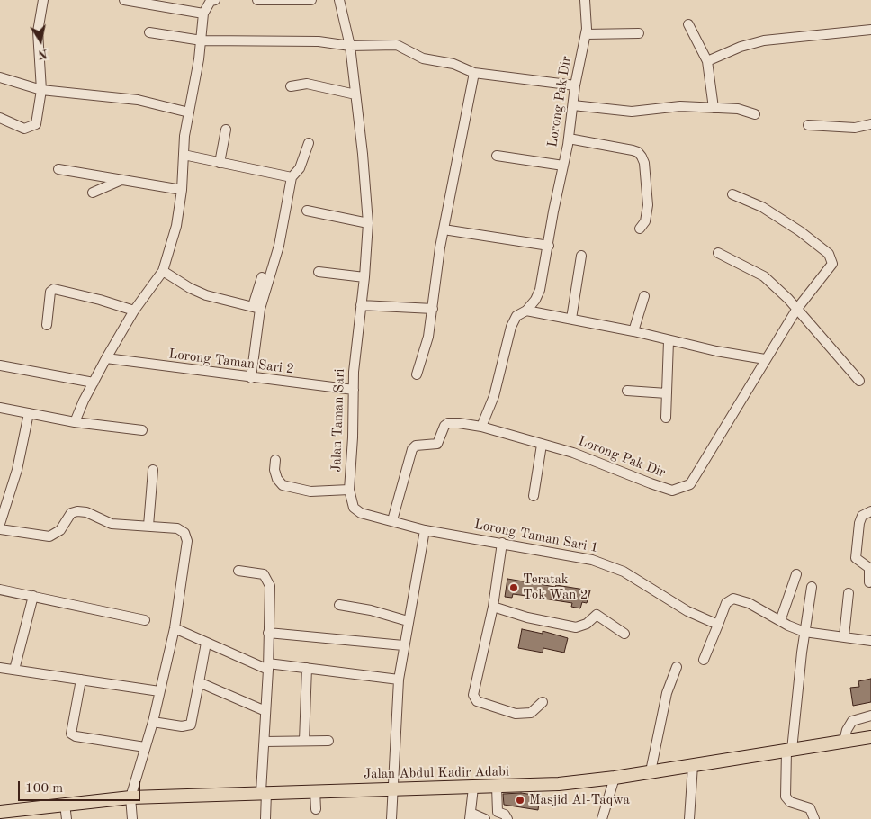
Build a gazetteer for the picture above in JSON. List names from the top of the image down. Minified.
{"streets":{"main road":["Jalan Abdul Kadir Adabi"],"street":["Lorong Pak Dir","Lorong Taman Sari 2","Jalan Taman Sari","Lorong Taman Sari 1"]},"crossings":[["Lorong Pak Dir","Jalan Taman Sari"],["Lorong Taman Sari 2","Jalan Taman Sari"],["Jalan Taman Sari","Lorong Taman Sari 1"]],"places":["Teratak Tok Wan 2","Masjid Al-Taqwa"],"scale_bar":"100 m","north":"bottom"}
